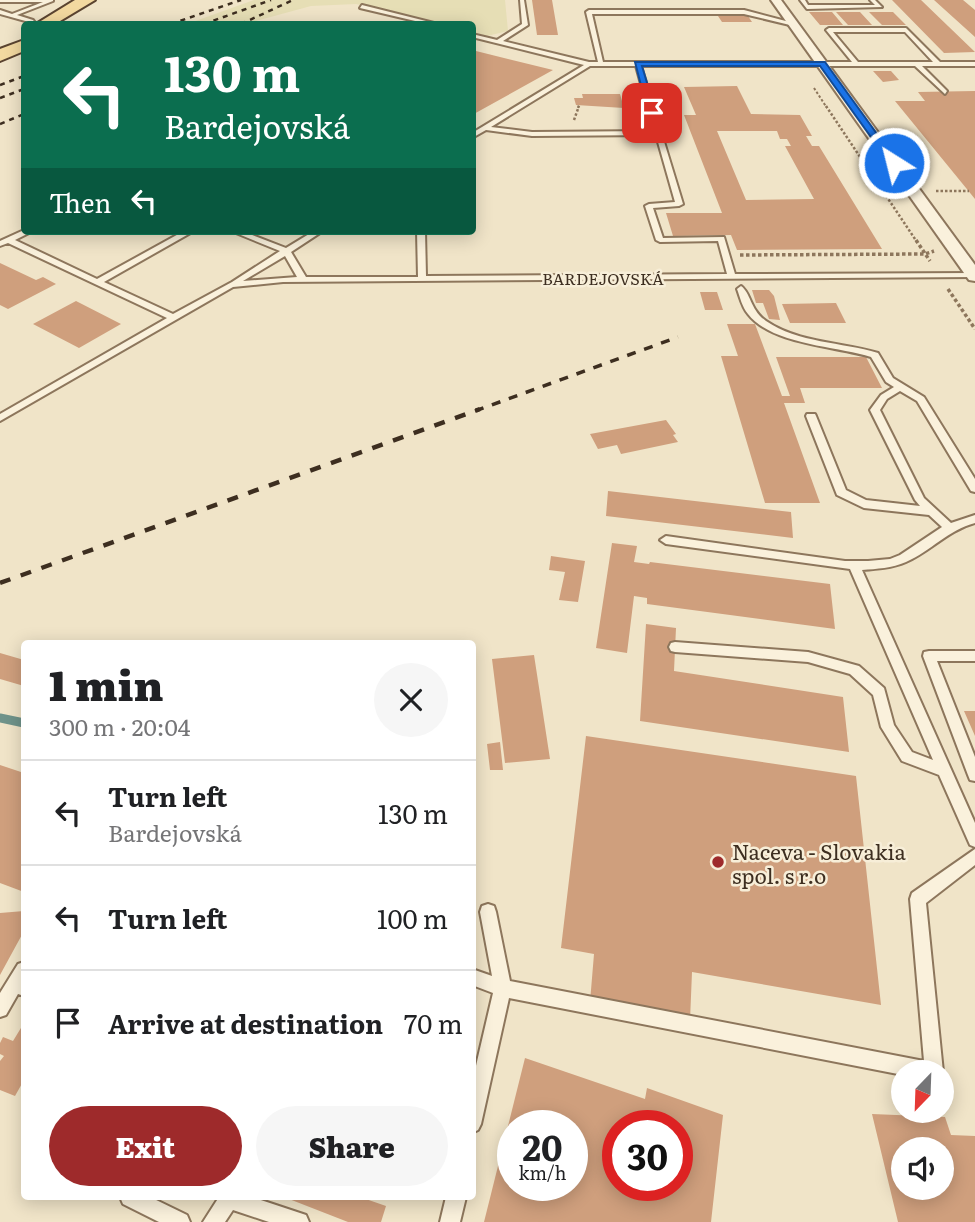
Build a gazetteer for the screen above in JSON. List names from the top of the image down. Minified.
{"streets":{"street":["BARDEJOVSKÁ"]},"places":["Naceva - Slovakia spol. s r.o"],"north":"bottom left","page":{"turn":["130 m","Bardejovská"],"then":"Then","heading":["1 min","300 m · 20:04"],"list":[{"name":"Turn left","note":"Bardejovská","value":"130 m"},{"name":"Turn left","value":"100 m"},{"name":"Arrive at destination","value":"70 m"}],"buttons":["Exit","Share"],"speed":"20 km/h","limit":"30"}}
